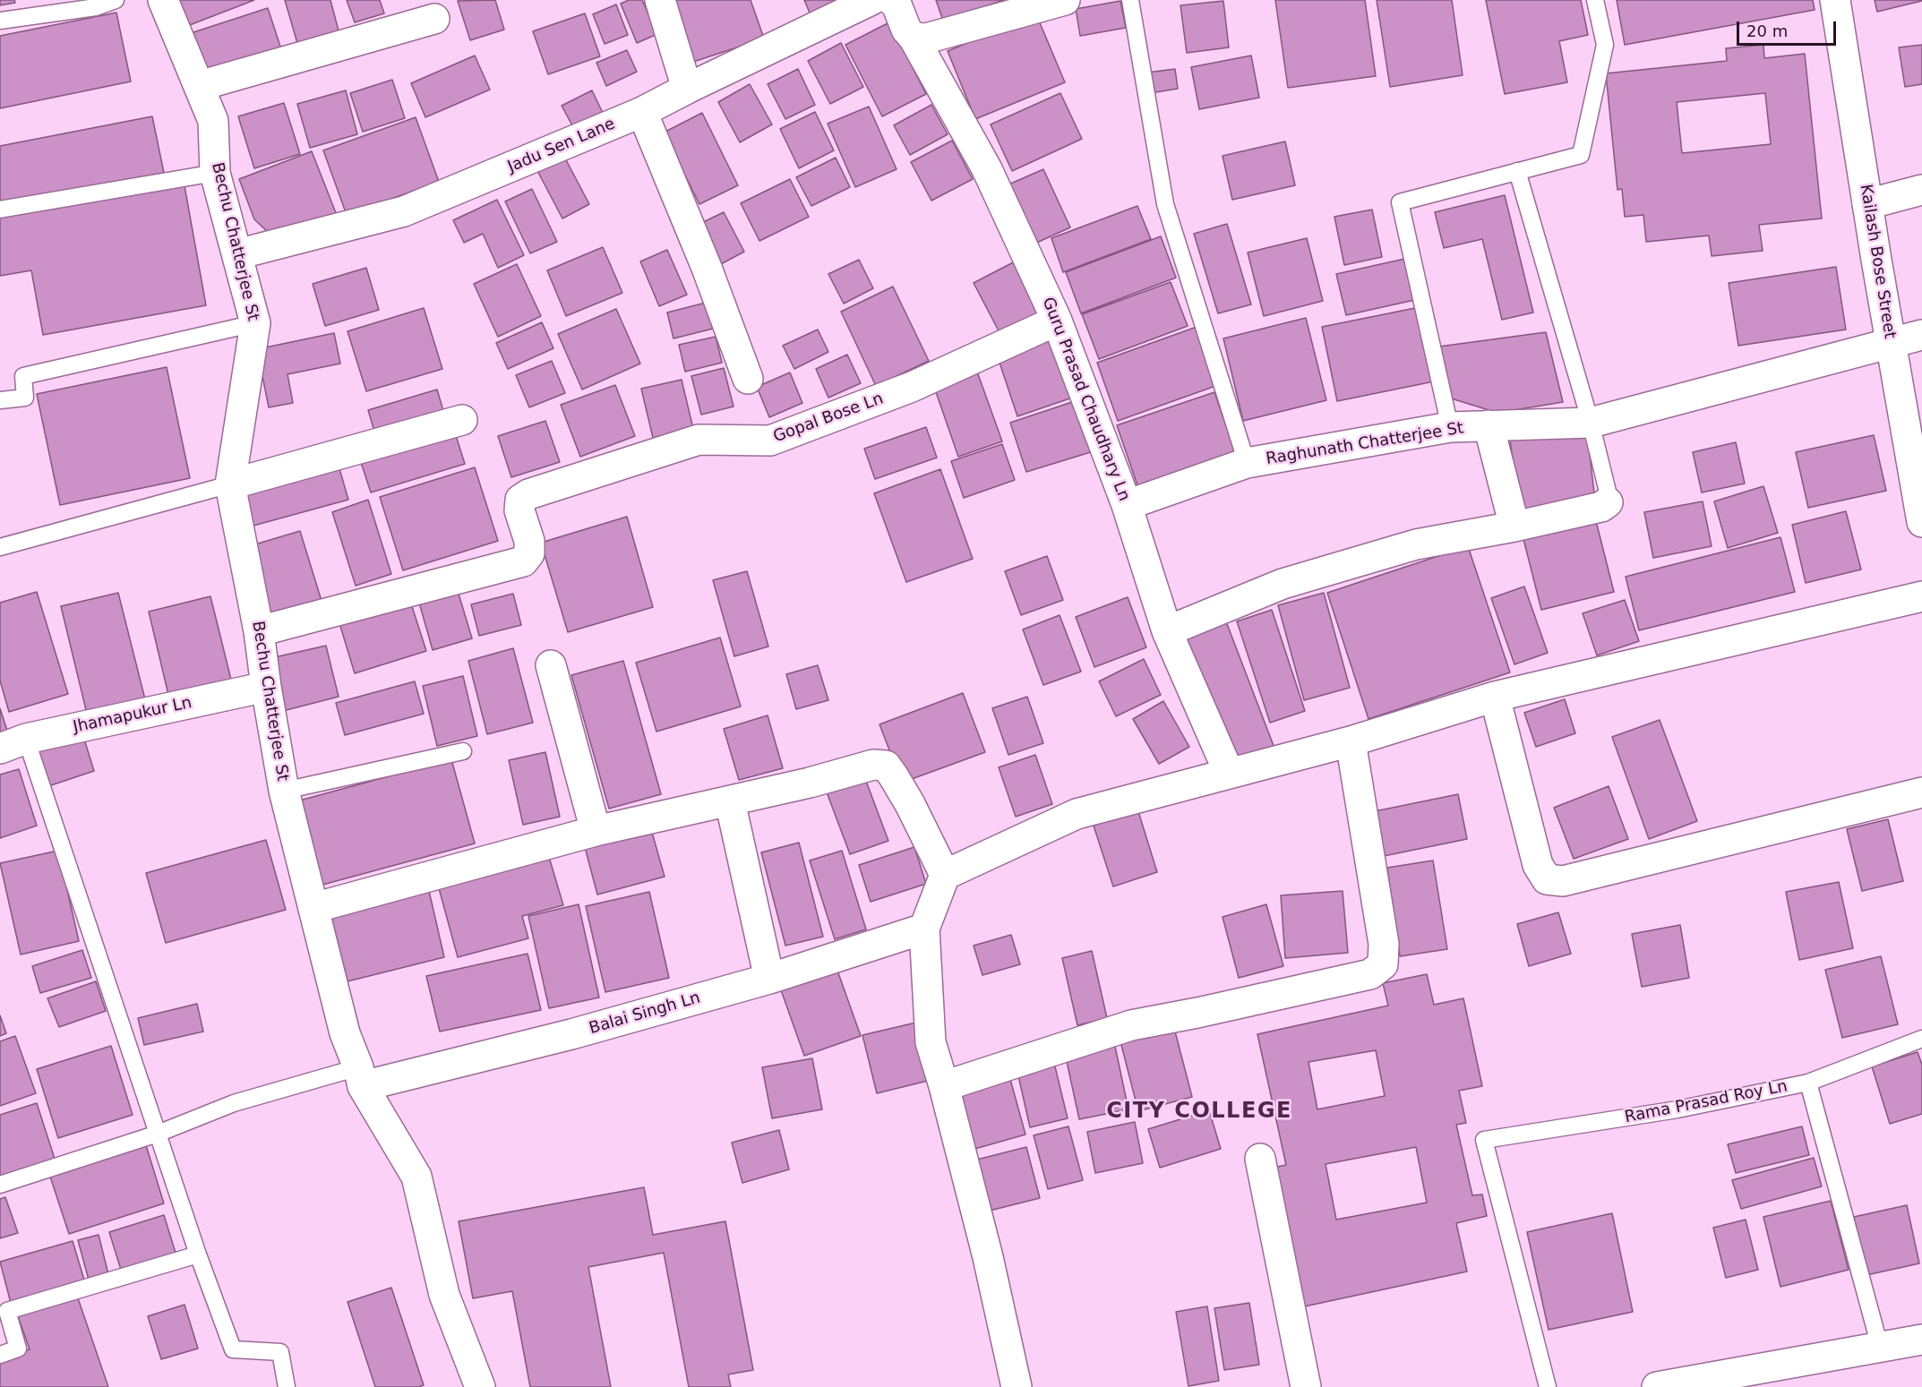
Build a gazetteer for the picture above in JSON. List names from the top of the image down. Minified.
{"streets":{"street":["Jadu Sen Lane","Bechu Chatterjee St","Kailash Bose Street","Guru Prasad Chaudhary Ln","Gopal Bose Ln","Raghunath Chatterjee St","Jhamapukur Ln","Balai Singh Ln"],"lane":["Rama Prasad Roy Ln"]},"crossings":[["Jadu Sen Lane","Bechu Chatterjee St"],["Bechu Chatterjee St","Gopal Bose Ln"],["Bechu Chatterjee St","Jhamapukur Ln"],["Bechu Chatterjee St","Balai Singh Ln"],["Kailash Bose Street","Raghunath Chatterjee St"],["Guru Prasad Chaudhary Ln","Gopal Bose Ln"],["Guru Prasad Chaudhary Ln","Raghunath Chatterjee St"]],"districts":["CITY COLLEGE"],"scale_bar":"20 m"}
